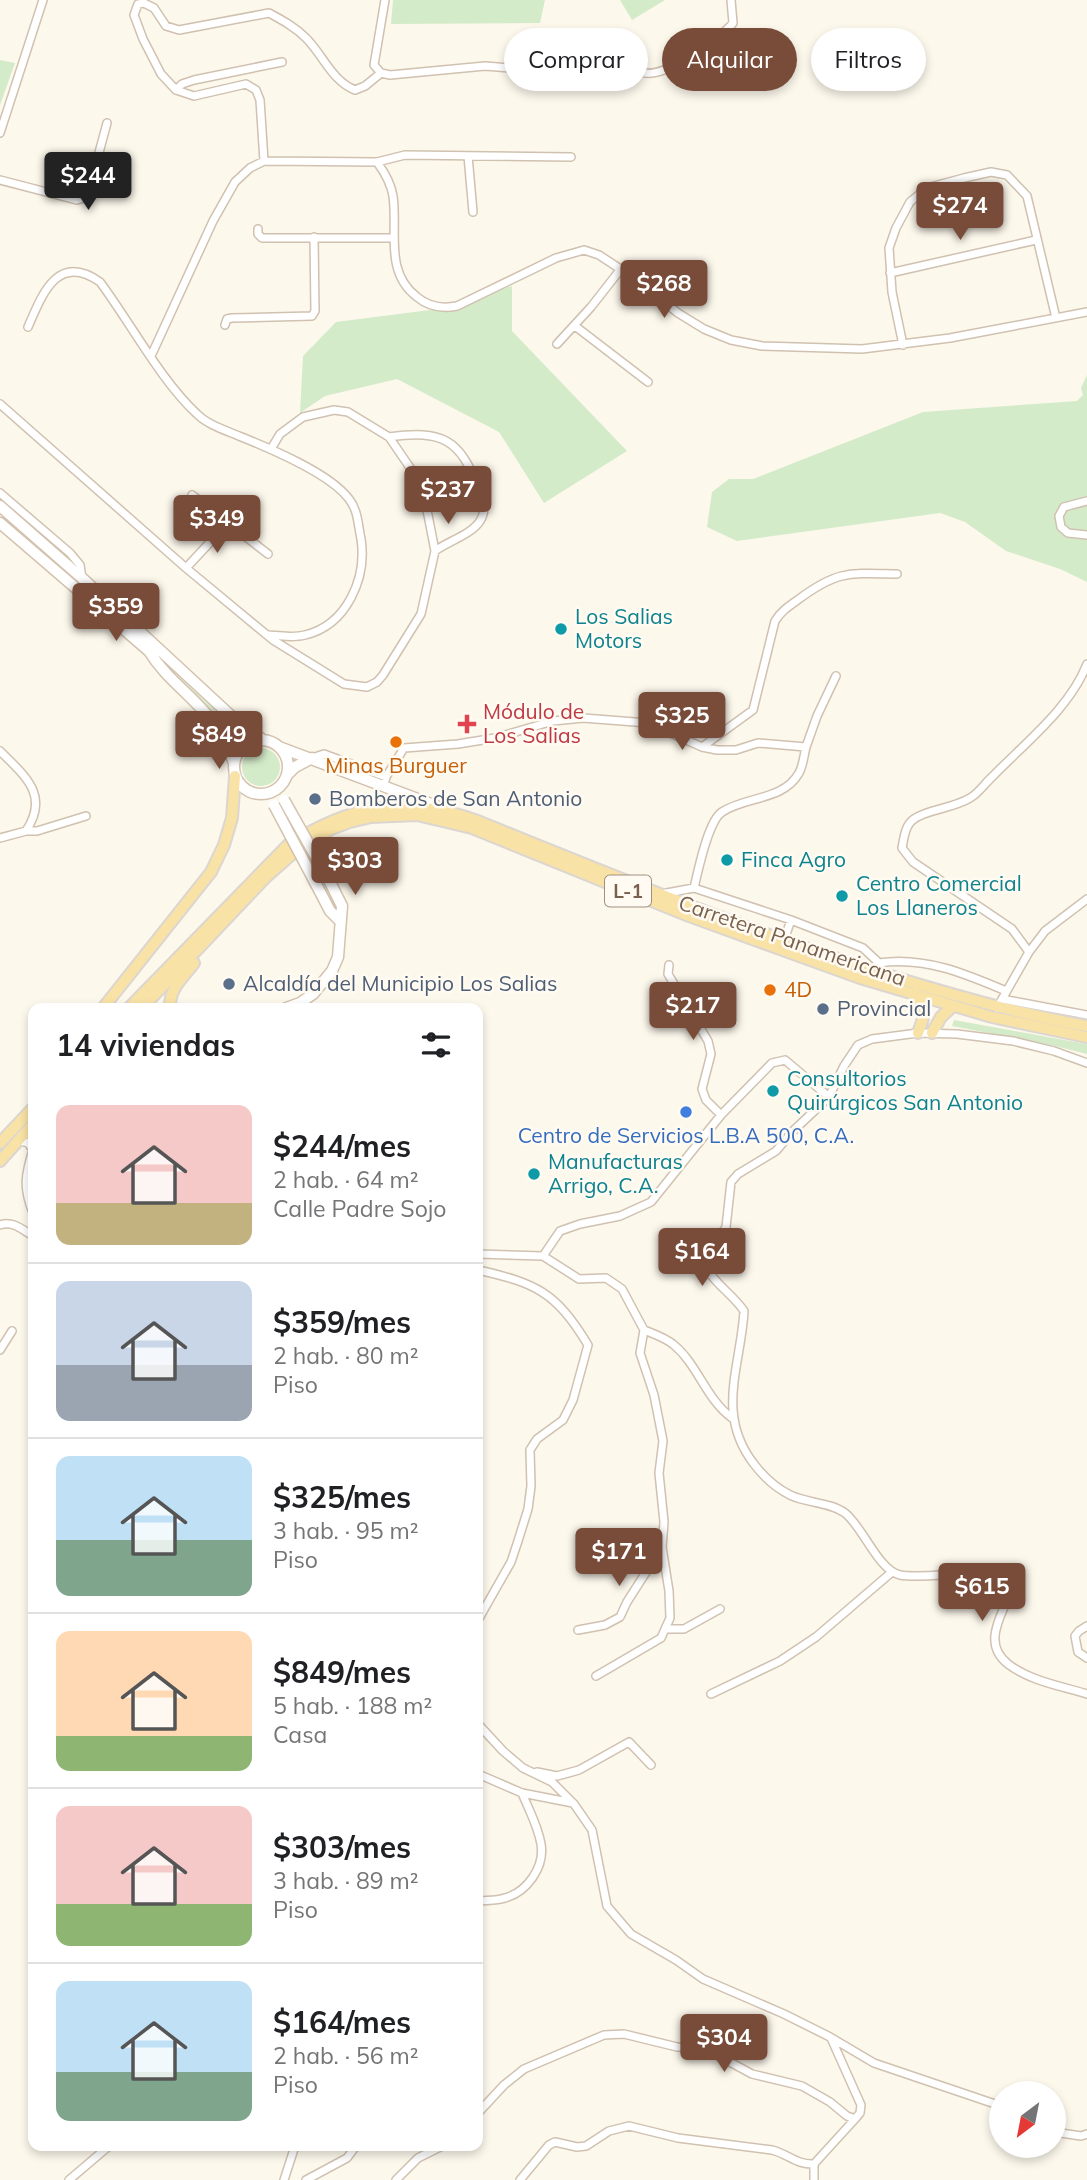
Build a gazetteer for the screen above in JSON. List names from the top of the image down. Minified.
{"streets":{"main road":["L-1","Carretera Panamericana"]},"crossings":[["L-1","Carretera Panamericana"]],"places":{"other":["Los Salias Motors","Minas Burguer","Bomberos de San Antonio","Finca Agro","Centro Comercial Los Llaneros","Alcaldía del Municipio Los Salias","4D","Provincial","Consultorios Quirúrgicos San Antonio","Centro de Servicios L.B.A 500, C.A.","Manufacturas Arrigo, C.A."],"health":["Módulo de Los Salias"]},"north":"bottom left","page":{"chip":["Comprar","Alquilar","Filtros"],"price":["$244","$274","$268","$237","$349","$359","$325","$849","$303","$217","$164","$171","$615","$304"],"heading":"14 viviendas","list":[{"name":"$244/mes","note":"2 hab. · 64 m² · Calle Padre Sojo"},{"name":"$359/mes","note":"2 hab. · 80 m² · Piso"},{"name":"$325/mes","note":"3 hab. · 95 m² · Piso"},{"name":"$849/mes","note":"5 hab. · 188 m² · Casa"},{"name":"$303/mes","note":"3 hab. · 89 m² · Piso"},{"name":"$164/mes","note":"2 hab. · 56 m² · Piso"}]}}
